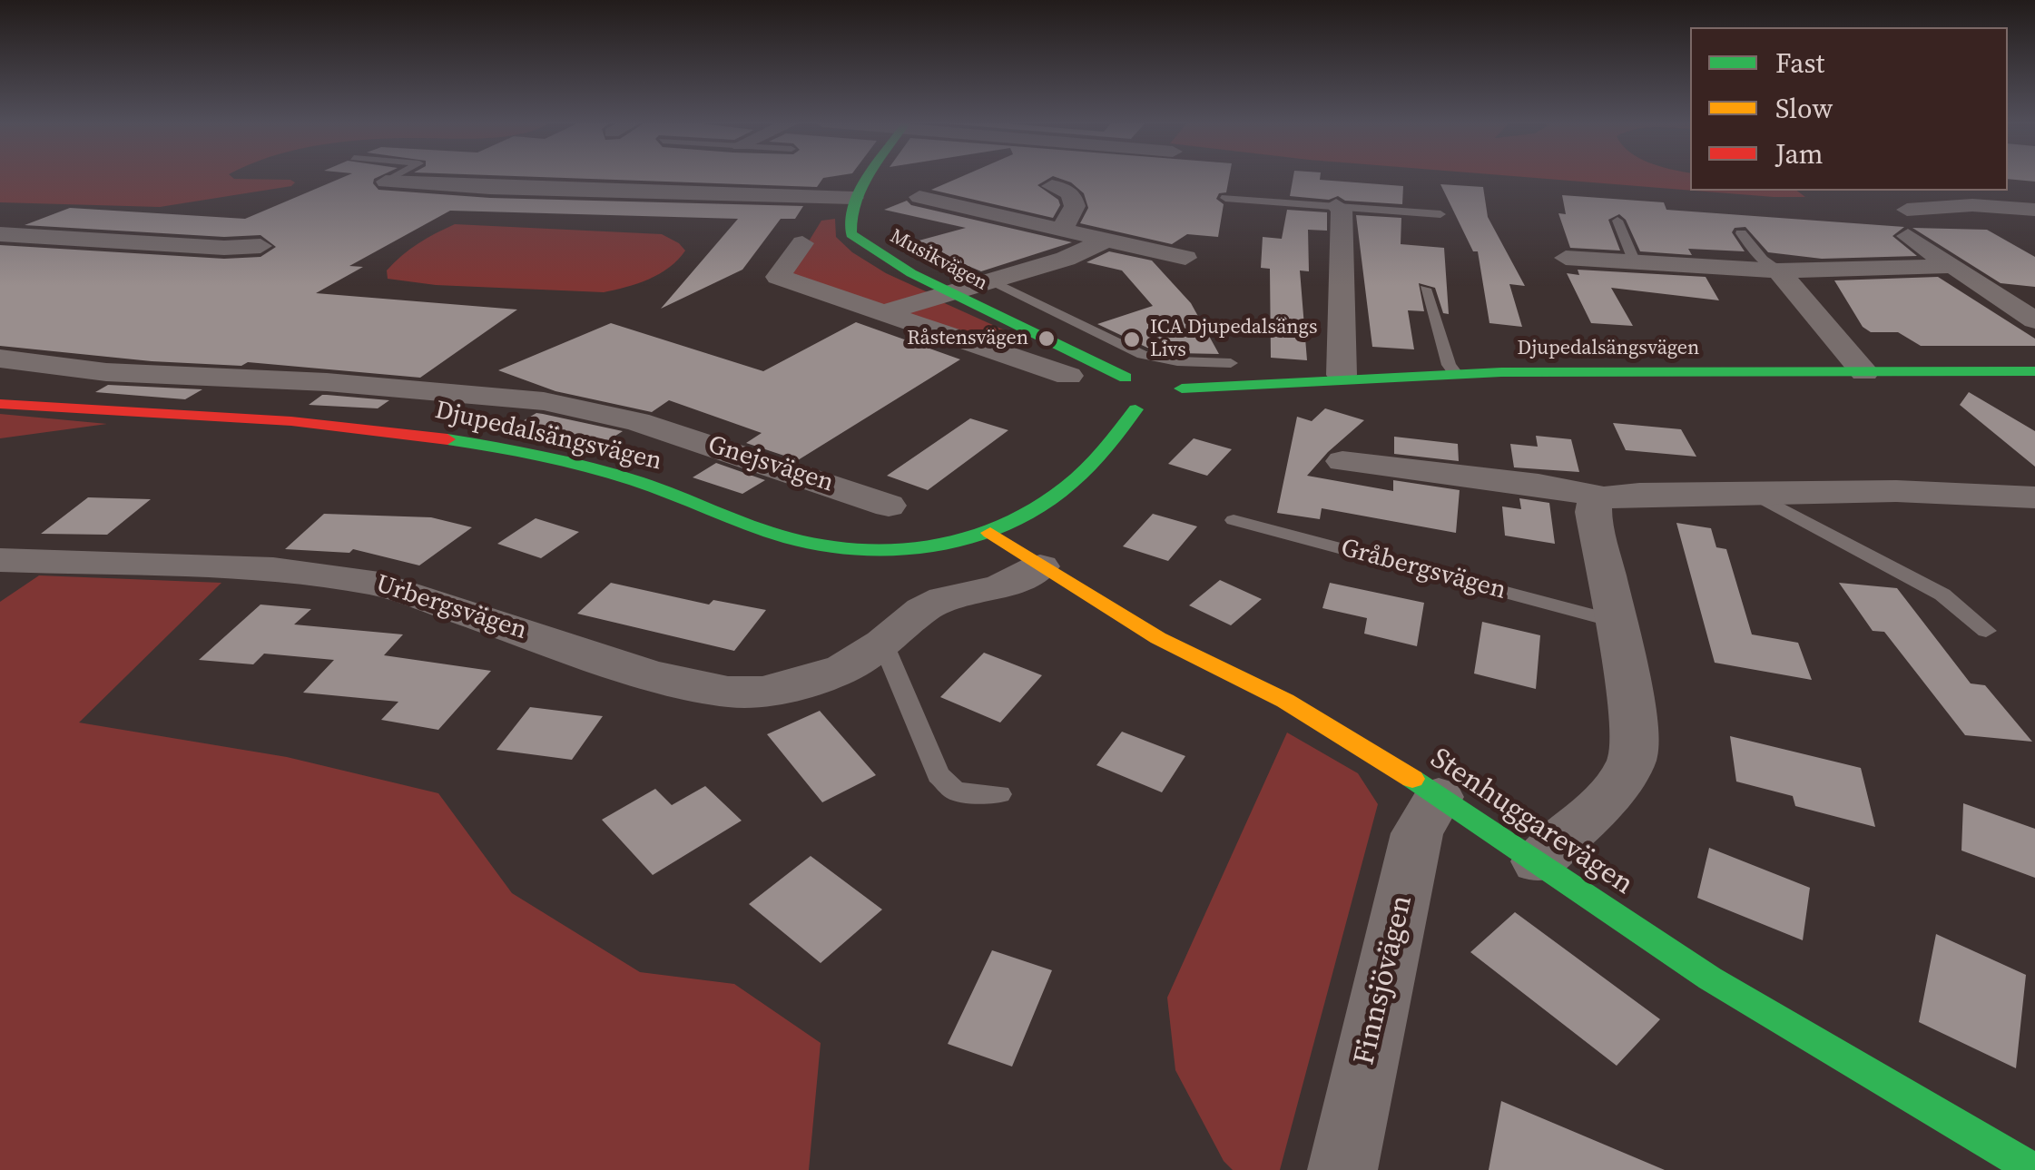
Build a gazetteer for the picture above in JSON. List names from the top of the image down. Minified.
{"streets":{"street":["Musikvägen","Djupedalsängsvägen","Gnejsvägen","Urbergsvägen","Stenhuggarevägen","Finnsjövägen"],"lane":["Gråbergsvägen"]},"crossings":[["Musikvägen","Djupedalsängsvägen"],["Djupedalsängsvägen","Stenhuggarevägen"],["Urbergsvägen","Stenhuggarevägen"],["Stenhuggarevägen","Finnsjövägen"]],"places":["Råstensvägen","ICA Djupedalsängs Livs"],"legend":["Fast","Slow","Jam"]}
